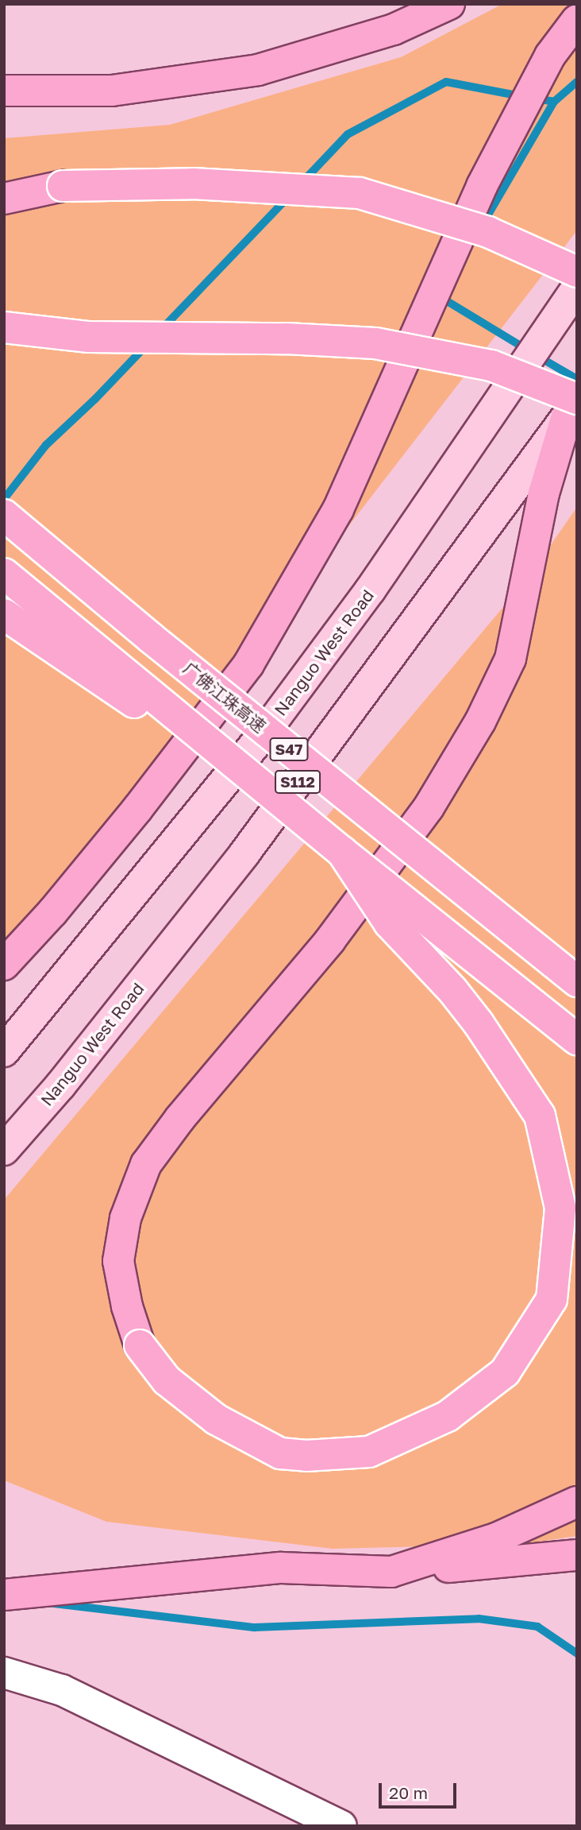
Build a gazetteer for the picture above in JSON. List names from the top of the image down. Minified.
{"streets":{"highway":["广佛江珠高速","S47"],"main road":["Nanguo West Road","S112"]},"scale_bar":"20 m"}
